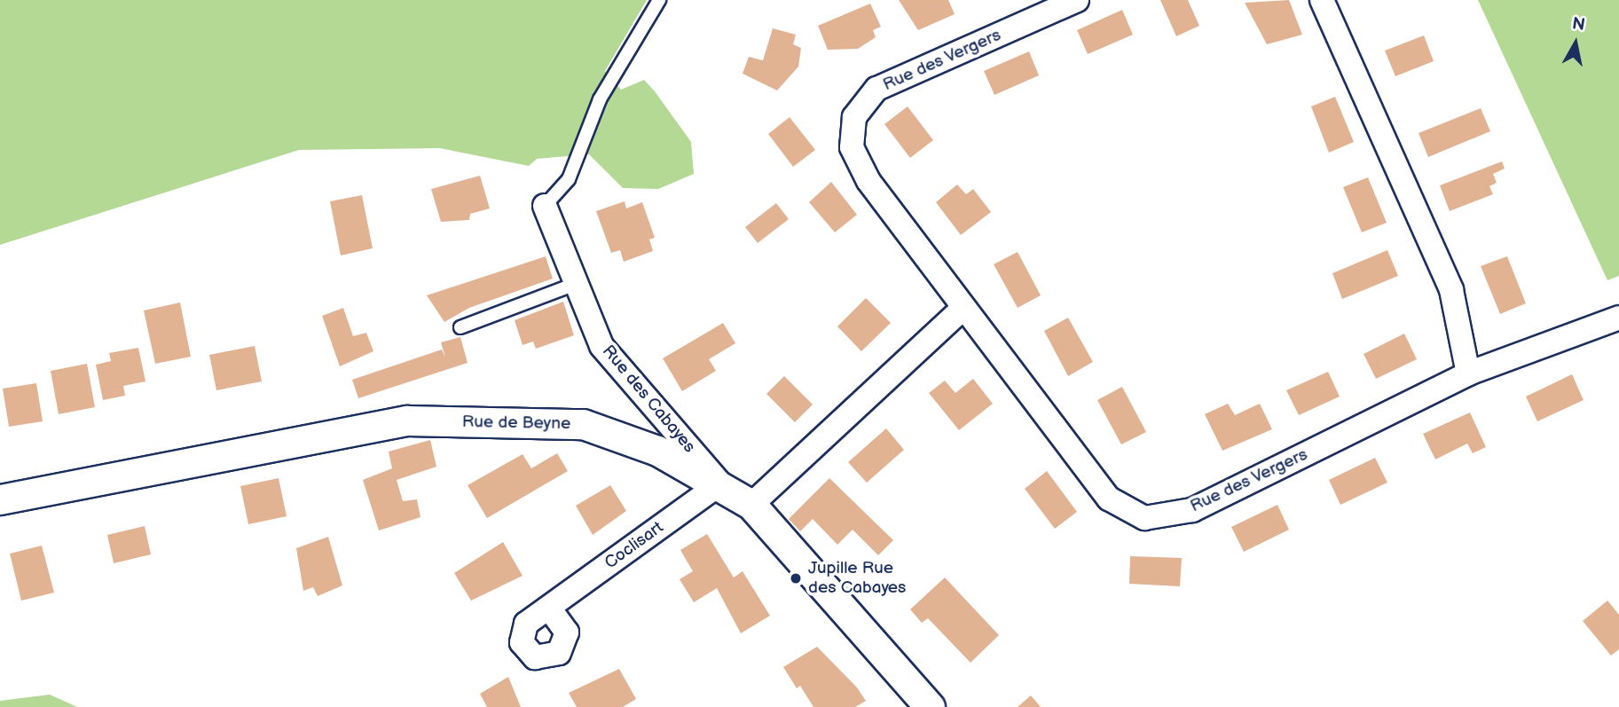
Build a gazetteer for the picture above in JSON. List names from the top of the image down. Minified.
{"streets":{"street":["Rue des Vergers","Rue des Cabayes","Rue de Beyne","Coclisart"]},"crossings":[["Rue des Cabayes","Rue de Beyne"],["Rue des Cabayes","Coclisart"],["Rue de Beyne","Coclisart"]],"places":["Jupille Rue des Cabayes"],"north":"top"}
